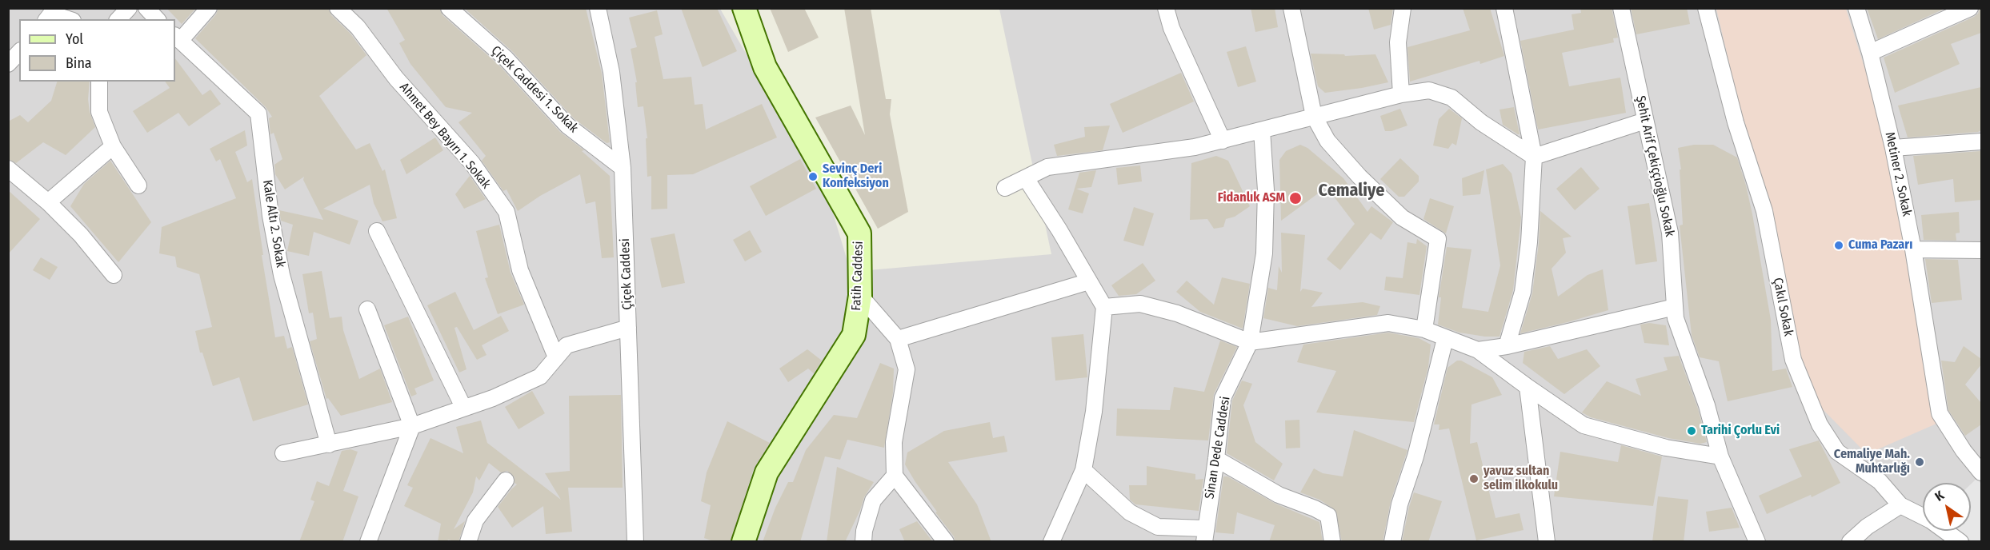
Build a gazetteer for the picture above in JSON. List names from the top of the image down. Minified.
{"streets":{"main road":["Fatih Caddesi"],"street":["Çiçek Caddesi 1. Sokak","Ahmet Bey Bayırı 1. Sokak","Şehit Arif Çekiççioğlu Sokak","Metiner 2. Sokak","Kale Altı 2. Sokak","Çiçek Caddesi","Çakıl Sokak","Sinan Dede Caddesi"]},"crossings":[["Çiçek Caddesi 1. Sokak","Çiçek Caddesi"]],"districts":["Cemaliye"],"places":["Sevinç Deri Konfeksiyon","Fidanlık ASM","Cuma Pazarı","Tarihi Çorlu Evi","Cemaliye Mah. Muhtarlığı","yavuz sultan selim ilkokulu"],"legend":["Yol","Bina"],"north":"top left"}
